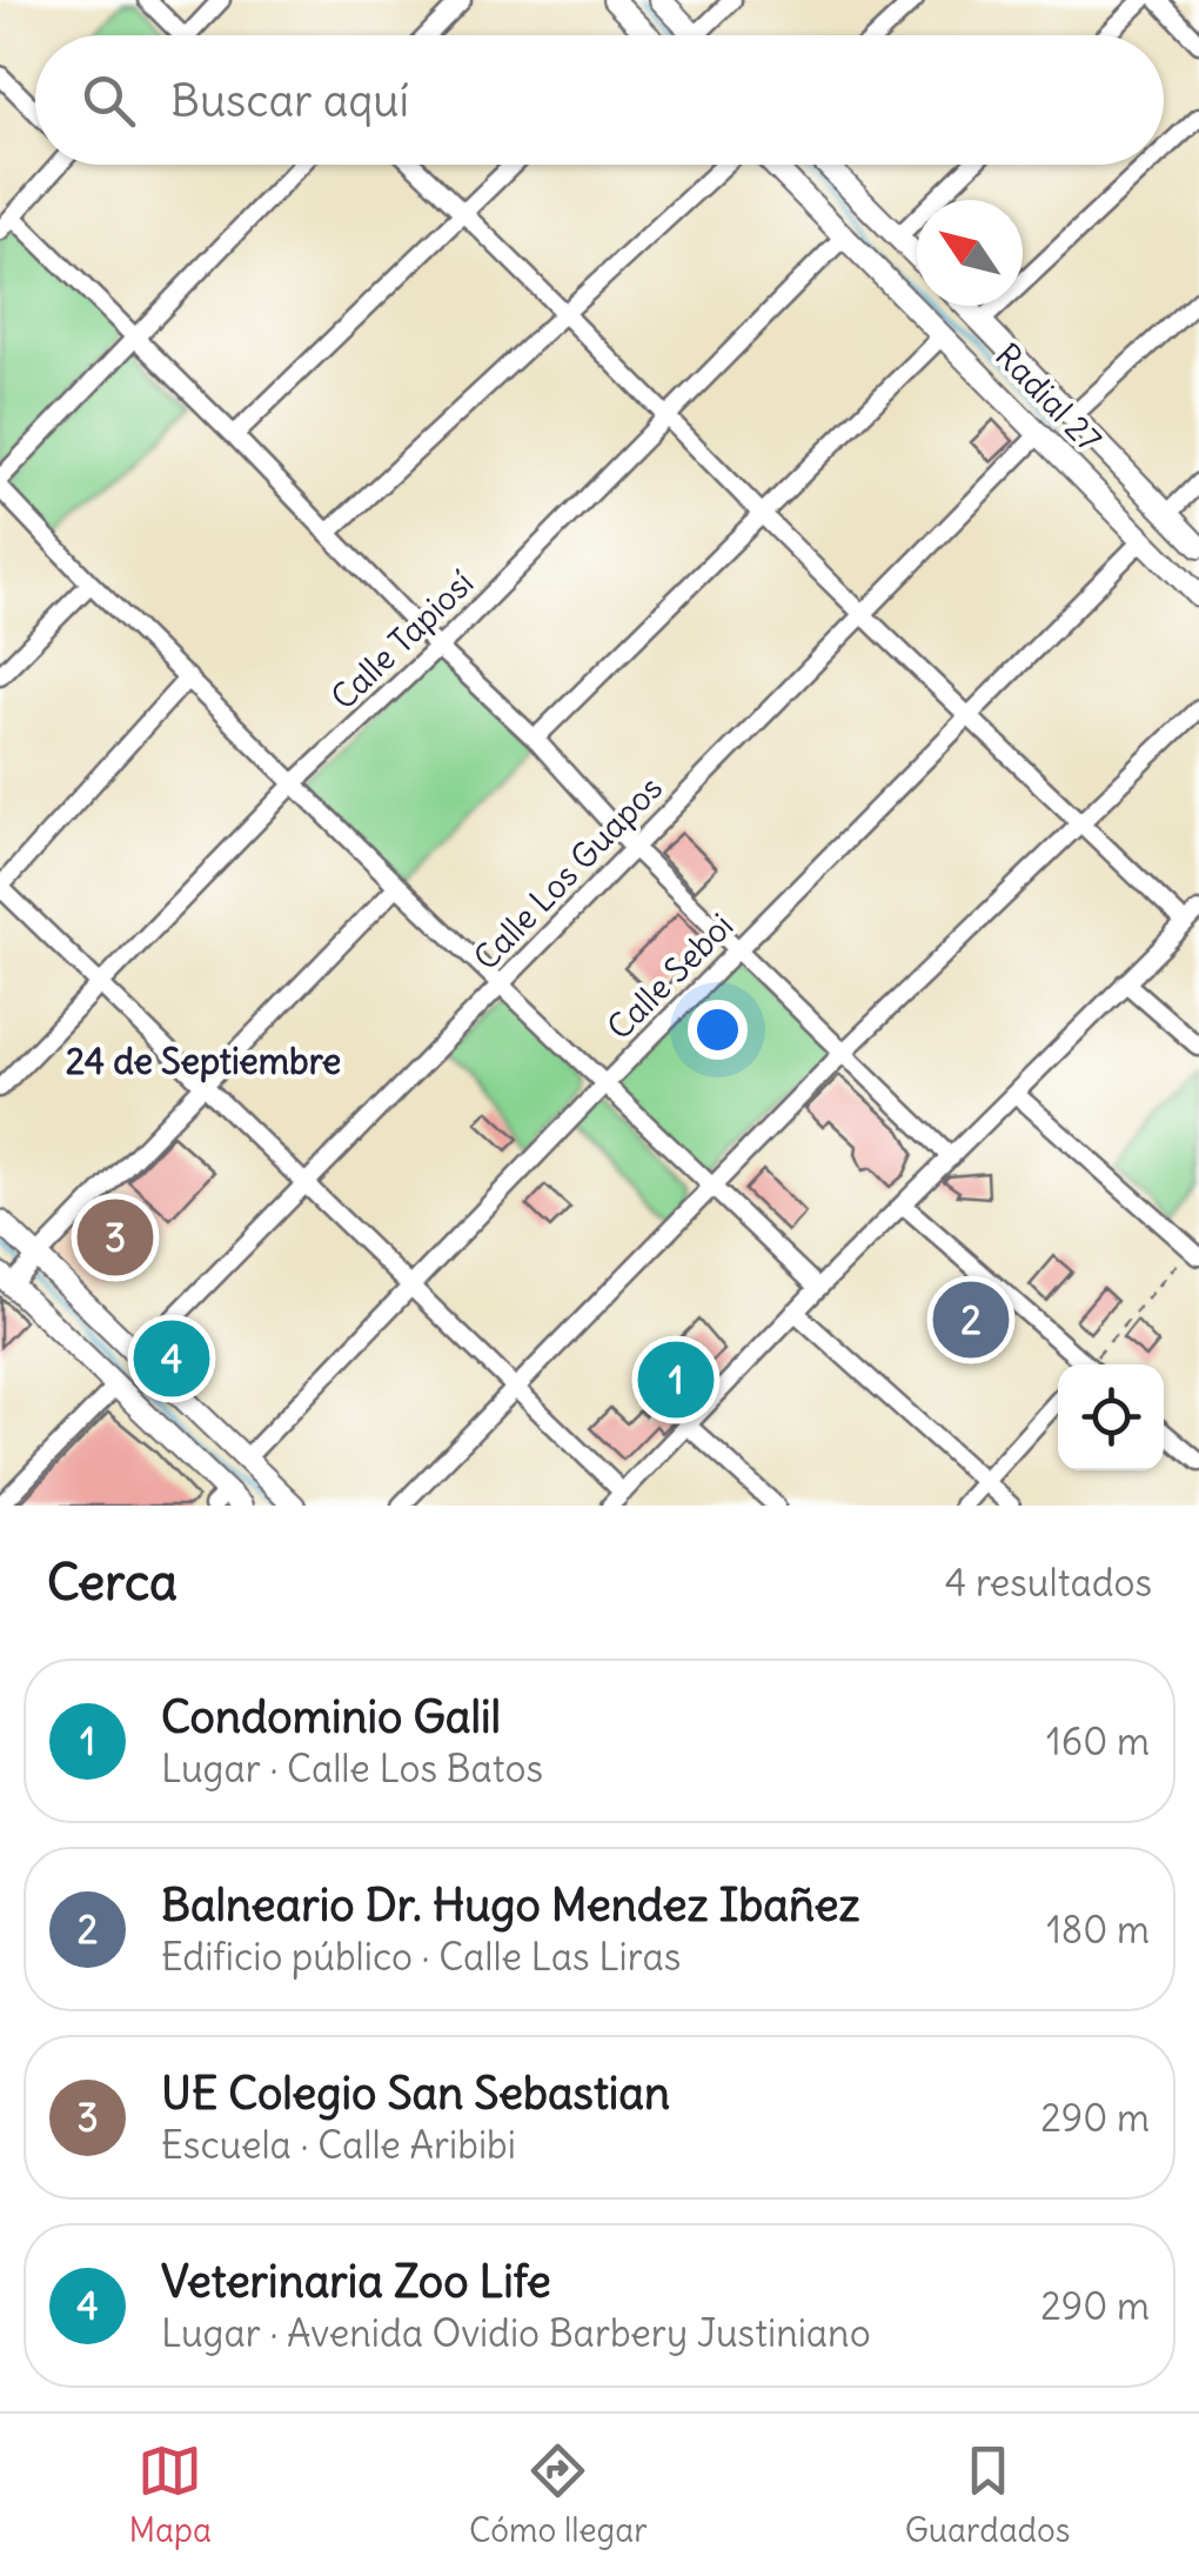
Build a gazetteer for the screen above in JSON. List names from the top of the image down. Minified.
{"streets":{"street":["Radial 27","Calle Tapiosí","Calle Los Guapos","Calle Seboi"]},"crossings":[["Radial 27","Calle Tapiosí"],["Radial 27","Calle Los Guapos"],["Radial 27","Calle Seboi"]],"districts":["24 de Septiembre"],"north":"top left","page":{"search":"Buscar aquí","pins":["3","2","4","1"],"heading":["Cerca","4 resultados"],"list":[{"mark":"1","name":"Condominio Galil","note":"Lugar · Calle Los Batos","value":"160 m"},{"mark":"2","name":"Balneario Dr. Hugo Mendez Ibañez","note":"Edificio público · Calle Las Liras","value":"180 m"},{"mark":"3","name":"UE Colegio San Sebastian","note":"Escuela · Calle Aribibi","value":"290 m"},{"mark":"4","name":"Veterinaria Zoo Life","note":"Lugar · Avenida Ovidio Barbery Justiniano","value":"290 m"}],"nav":["Mapa","Cómo llegar","Guardados"]}}
